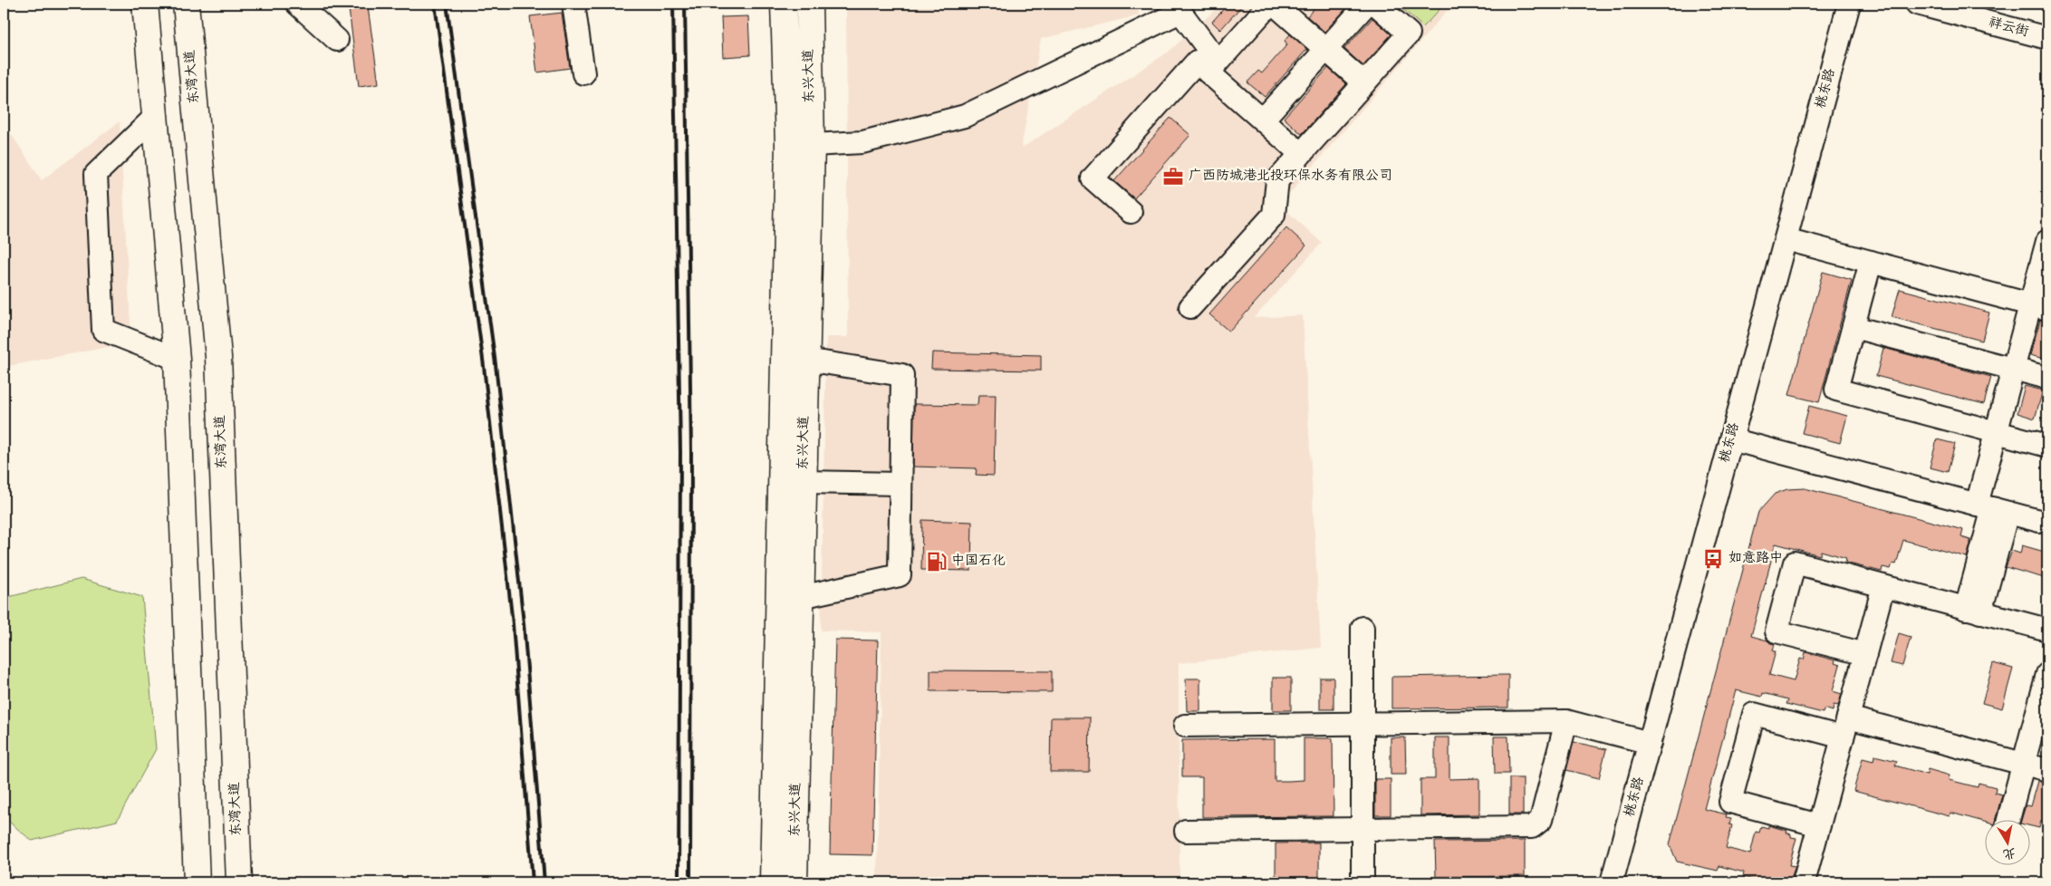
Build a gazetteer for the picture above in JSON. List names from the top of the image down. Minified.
{"streets":{"main road":["东兴大道","东湾大道"],"street":["祥云街","桃东路"]},"places":{"office":["广西防城港北投环保水务有限公司"],"bus stop":["如意路中"],"fuel station":["中国石化"]},"north":"bottom"}
